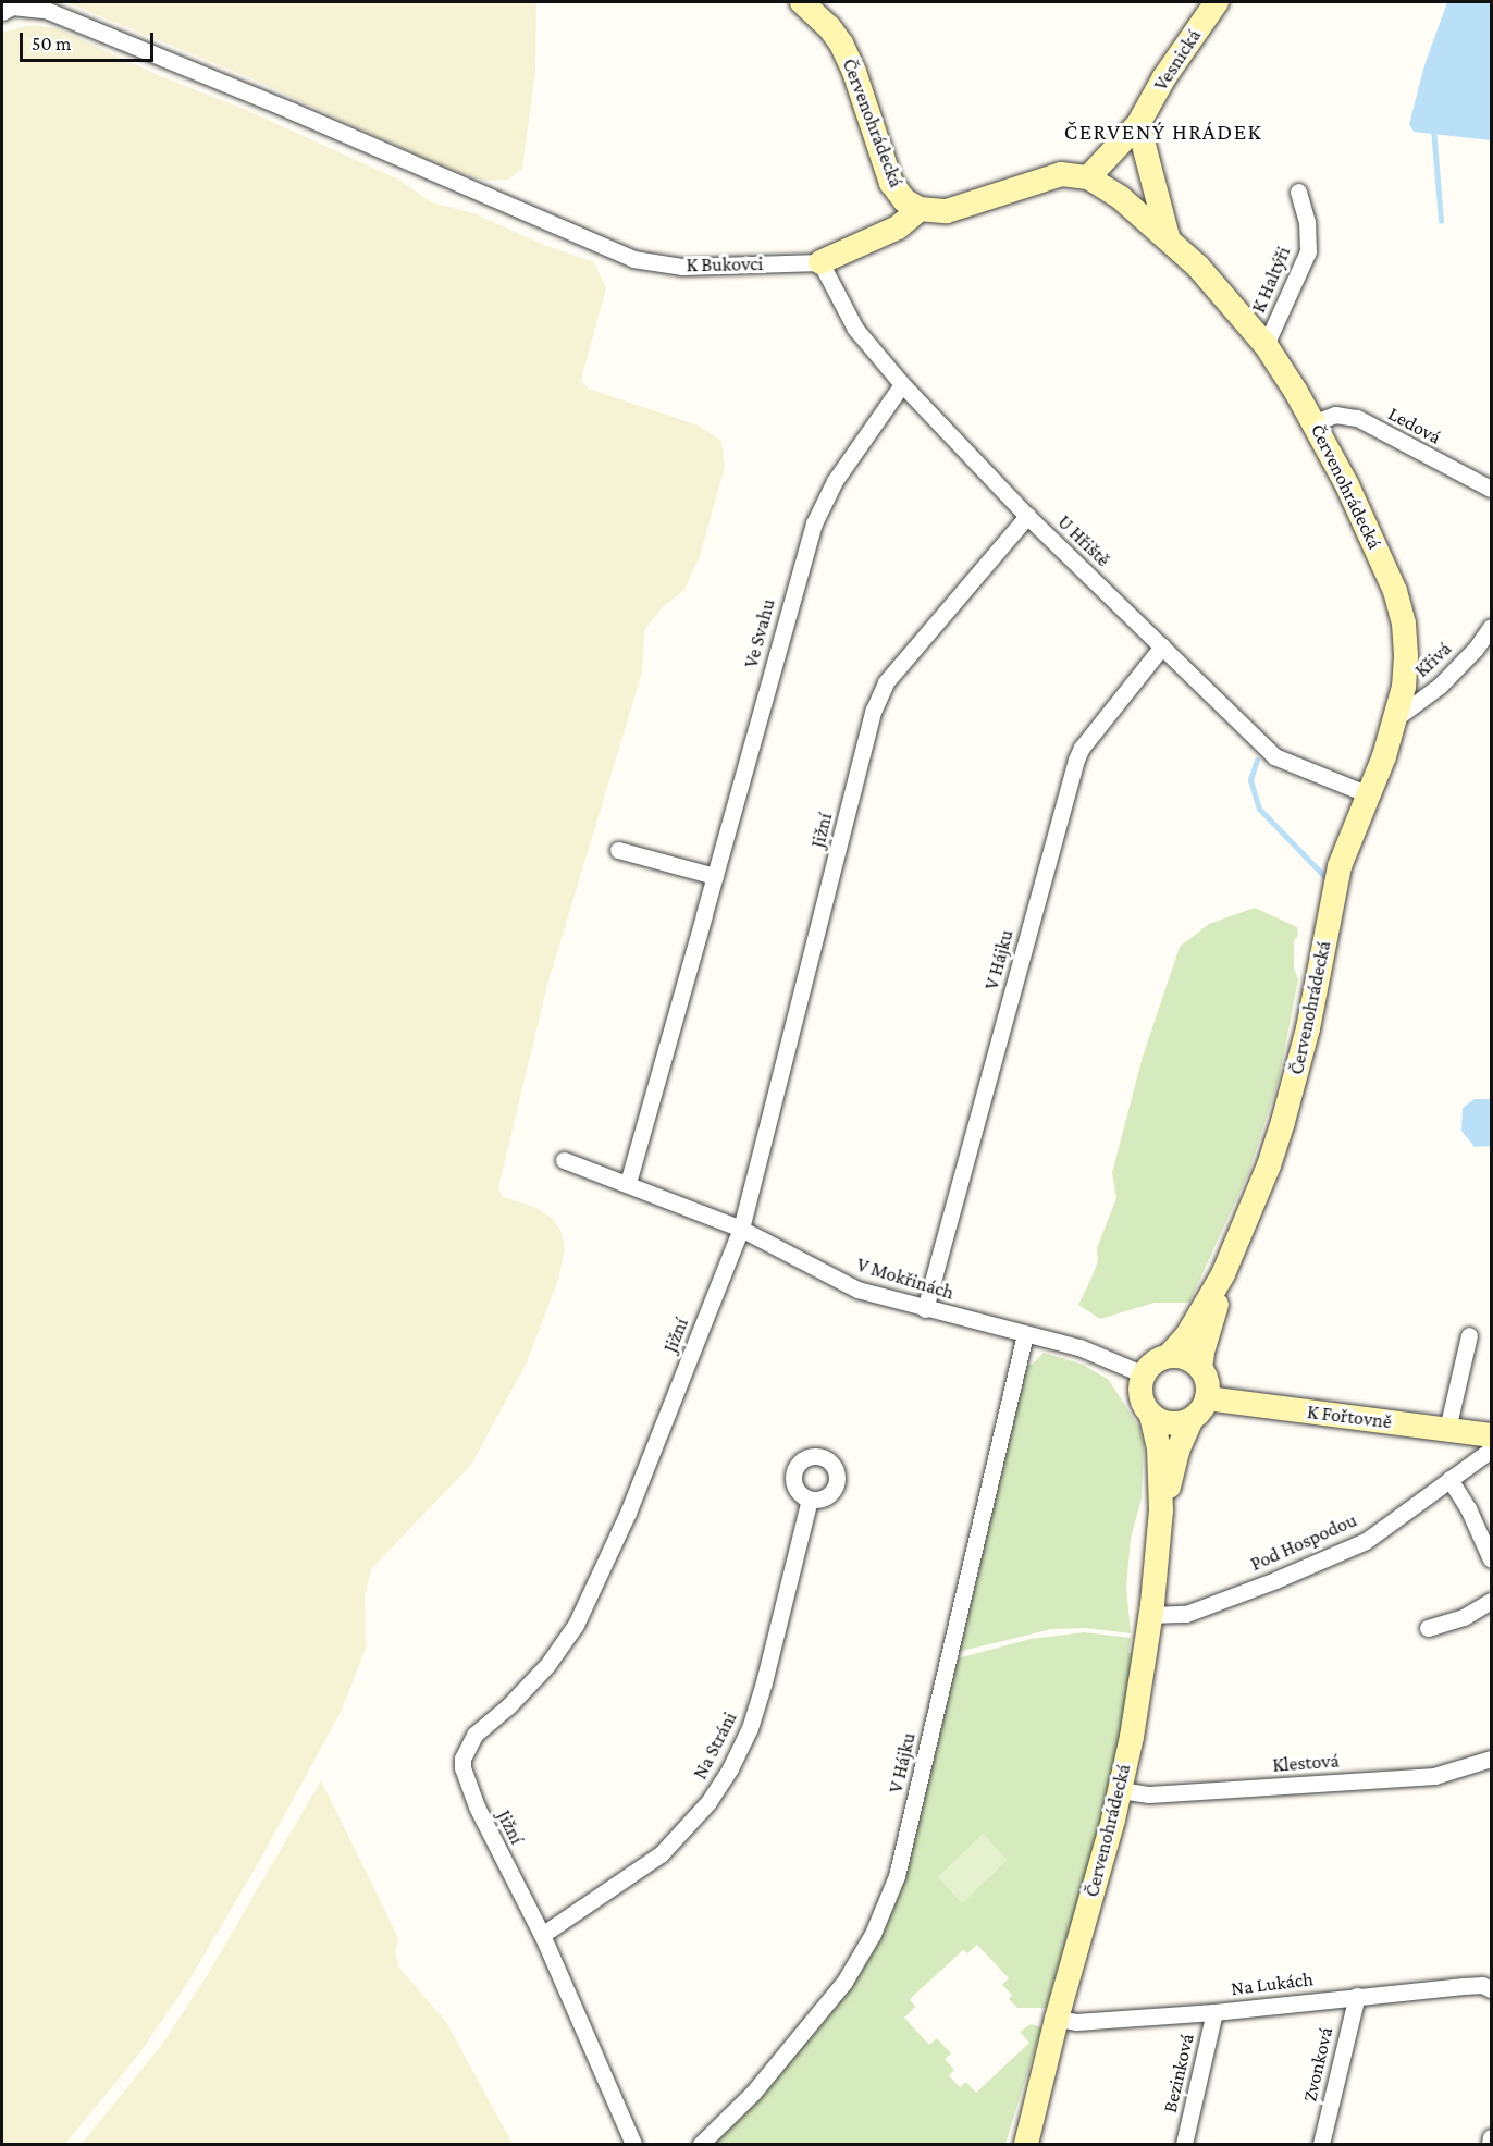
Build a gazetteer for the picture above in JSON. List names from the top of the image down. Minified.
{"streets":{"street":["Vesnická","Červenohrádecká","K Bukovci","K Haltýři","Ledová","U Hřiště","Ve Svahu","Křivá","Jižní","V Hájku","V Mokřinách","K Fořtovně","Pod Hospodou","Na Stráni","Klestová","Na Lukách","Zvonková","Bezinková"]},"crossings":[["Vesnická","Červenohrádecká"],["Červenohrádecká","K Bukovci"],["Červenohrádecká","K Haltýři"],["Červenohrádecká","Ledová"],["Červenohrádecká","U Hřiště"],["Červenohrádecká","Křivá"],["Červenohrádecká","V Mokřinách"],["Červenohrádecká","K Fořtovně"],["Červenohrádecká","Pod Hospodou"],["Červenohrádecká","Klestová"],["Červenohrádecká","Na Lukách"],["K Bukovci","U Hřiště"],["U Hřiště","Ve Svahu"],["U Hřiště","Jižní"],["U Hřiště","V Hájku"],["Ve Svahu","V Mokřinách"],["Jižní","V Mokřinách"],["Jižní","Na Stráni"],["V Hájku","V Mokřinách"],["V Mokřinách","K Fořtovně"],["Na Lukách","Zvonková"],["Na Lukách","Bezinková"]],"districts":["ČERVENÝ HRÁDEK"],"scale_bar":"50 m"}
